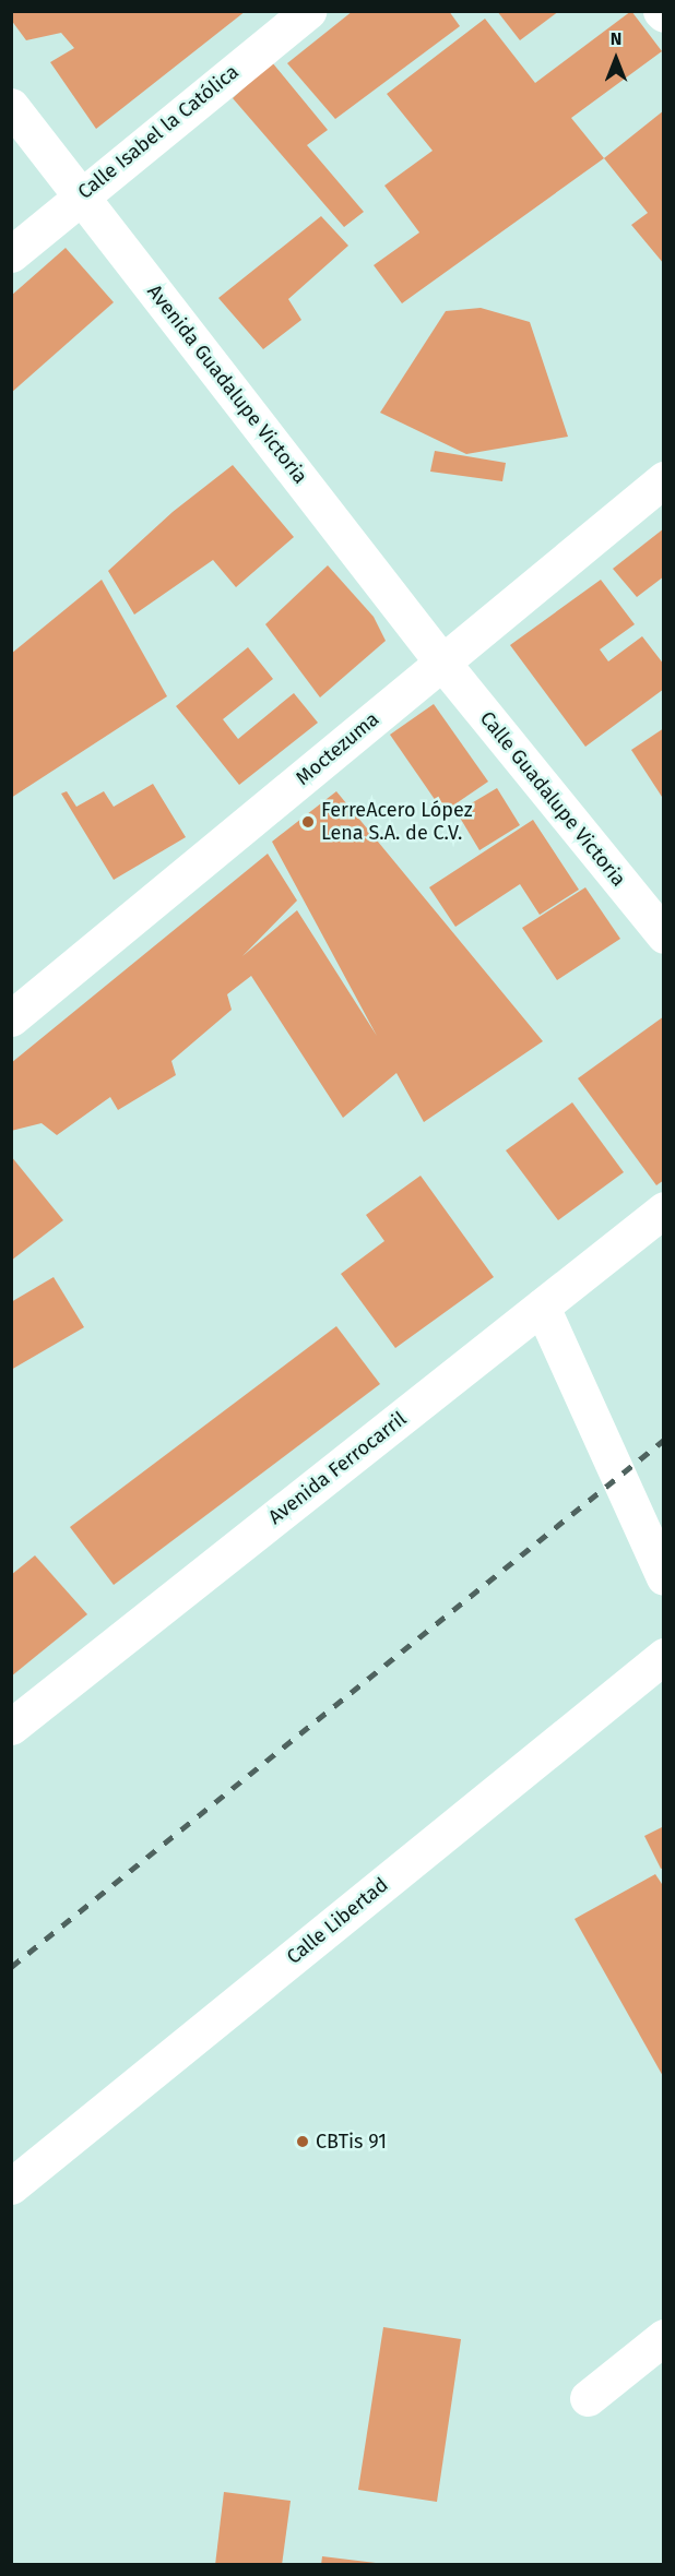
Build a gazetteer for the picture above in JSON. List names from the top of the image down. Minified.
{"streets":{"street":["Calle Isabel la Católica","Avenida Guadalupe Victoria","Moctezuma","Calle Guadalupe Victoria","Avenida Ferrocarril","Calle Libertad"]},"crossings":[["Calle Isabel la Católica","Avenida Guadalupe Victoria"],["Avenida Guadalupe Victoria","Moctezuma"],["Avenida Guadalupe Victoria","Calle Guadalupe Victoria"],["Moctezuma","Calle Guadalupe Victoria"]],"places":["FerreAcero López Lena S.A. de C.V.","CBTis 91"],"north":"top"}
